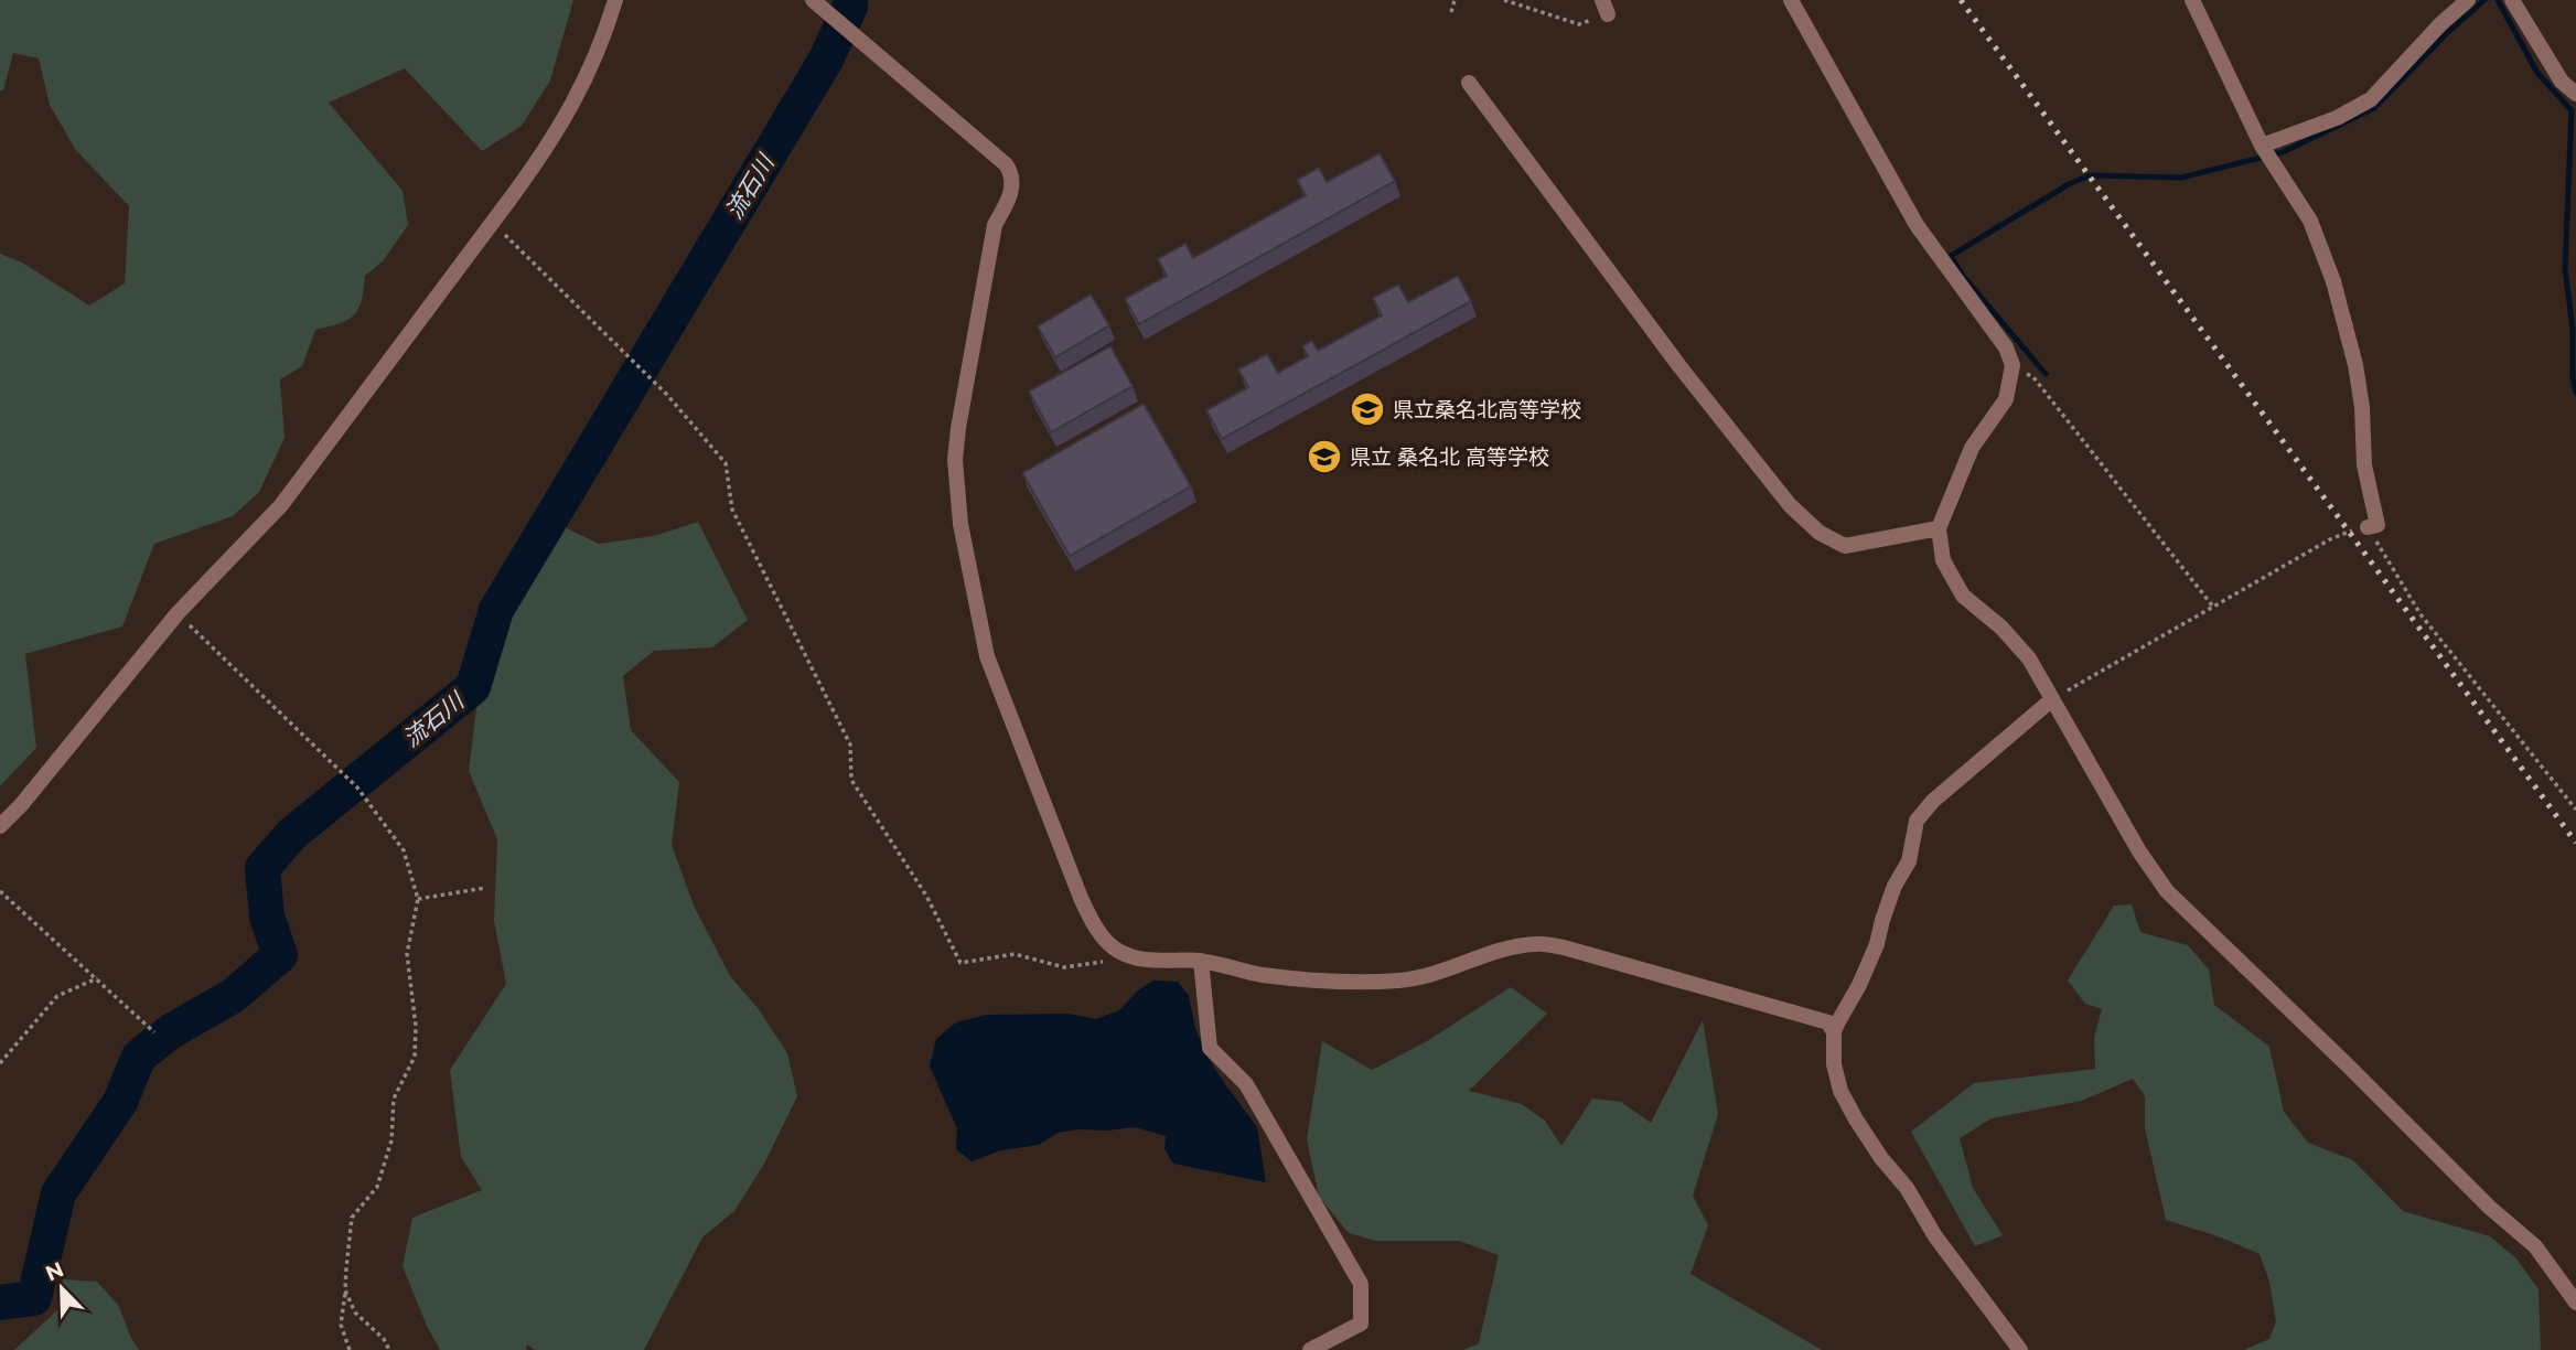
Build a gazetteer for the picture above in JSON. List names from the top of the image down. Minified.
{"water":["流石川"],"places":{"school or university":["県立桑名北高等学校","県立 桑名北 高等学校"]},"north":"top left"}
